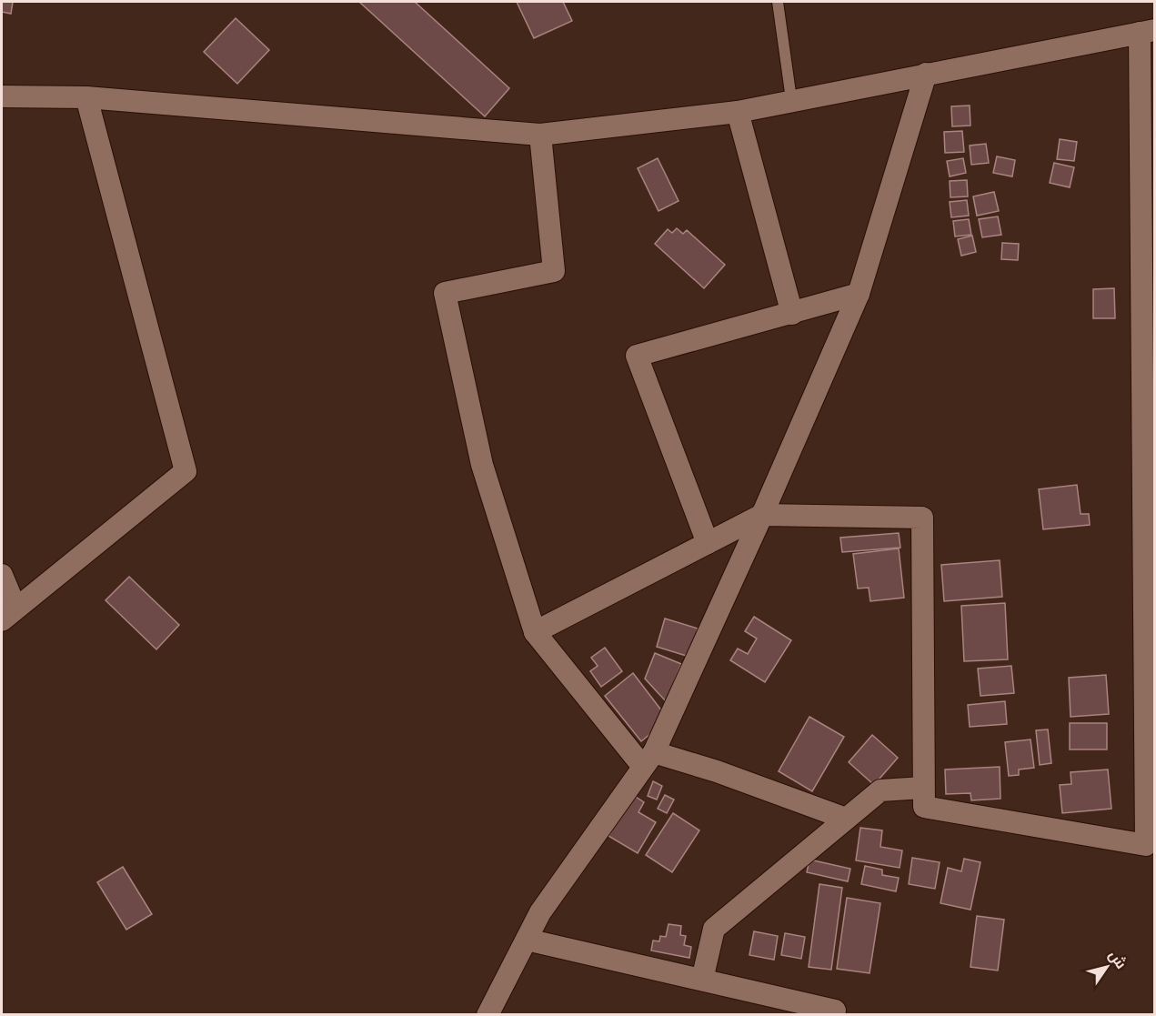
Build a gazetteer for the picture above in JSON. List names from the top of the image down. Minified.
{"north":"top right"}
